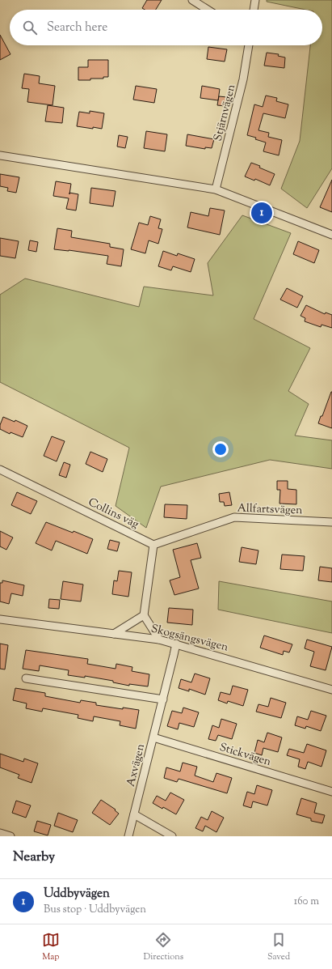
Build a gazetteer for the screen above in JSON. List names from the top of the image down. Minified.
{"streets":{"street":["Stjärnvägen","Allfartsvägen","Collins väg","Skogsängsvägen","Stickvägen","Axvägen"]},"crossings":[["Allfartsvägen","Collins väg"],["Skogsängsvägen","Axvägen"],["Stickvägen","Axvägen"]],"page":{"search":"Search here","pins":"1","heading":"Nearby","list":[{"mark":"1","name":"Uddbyvägen","note":"Bus stop · Uddbyvägen","value":"160 m"}],"nav":["Map","Directions","Saved"]}}
